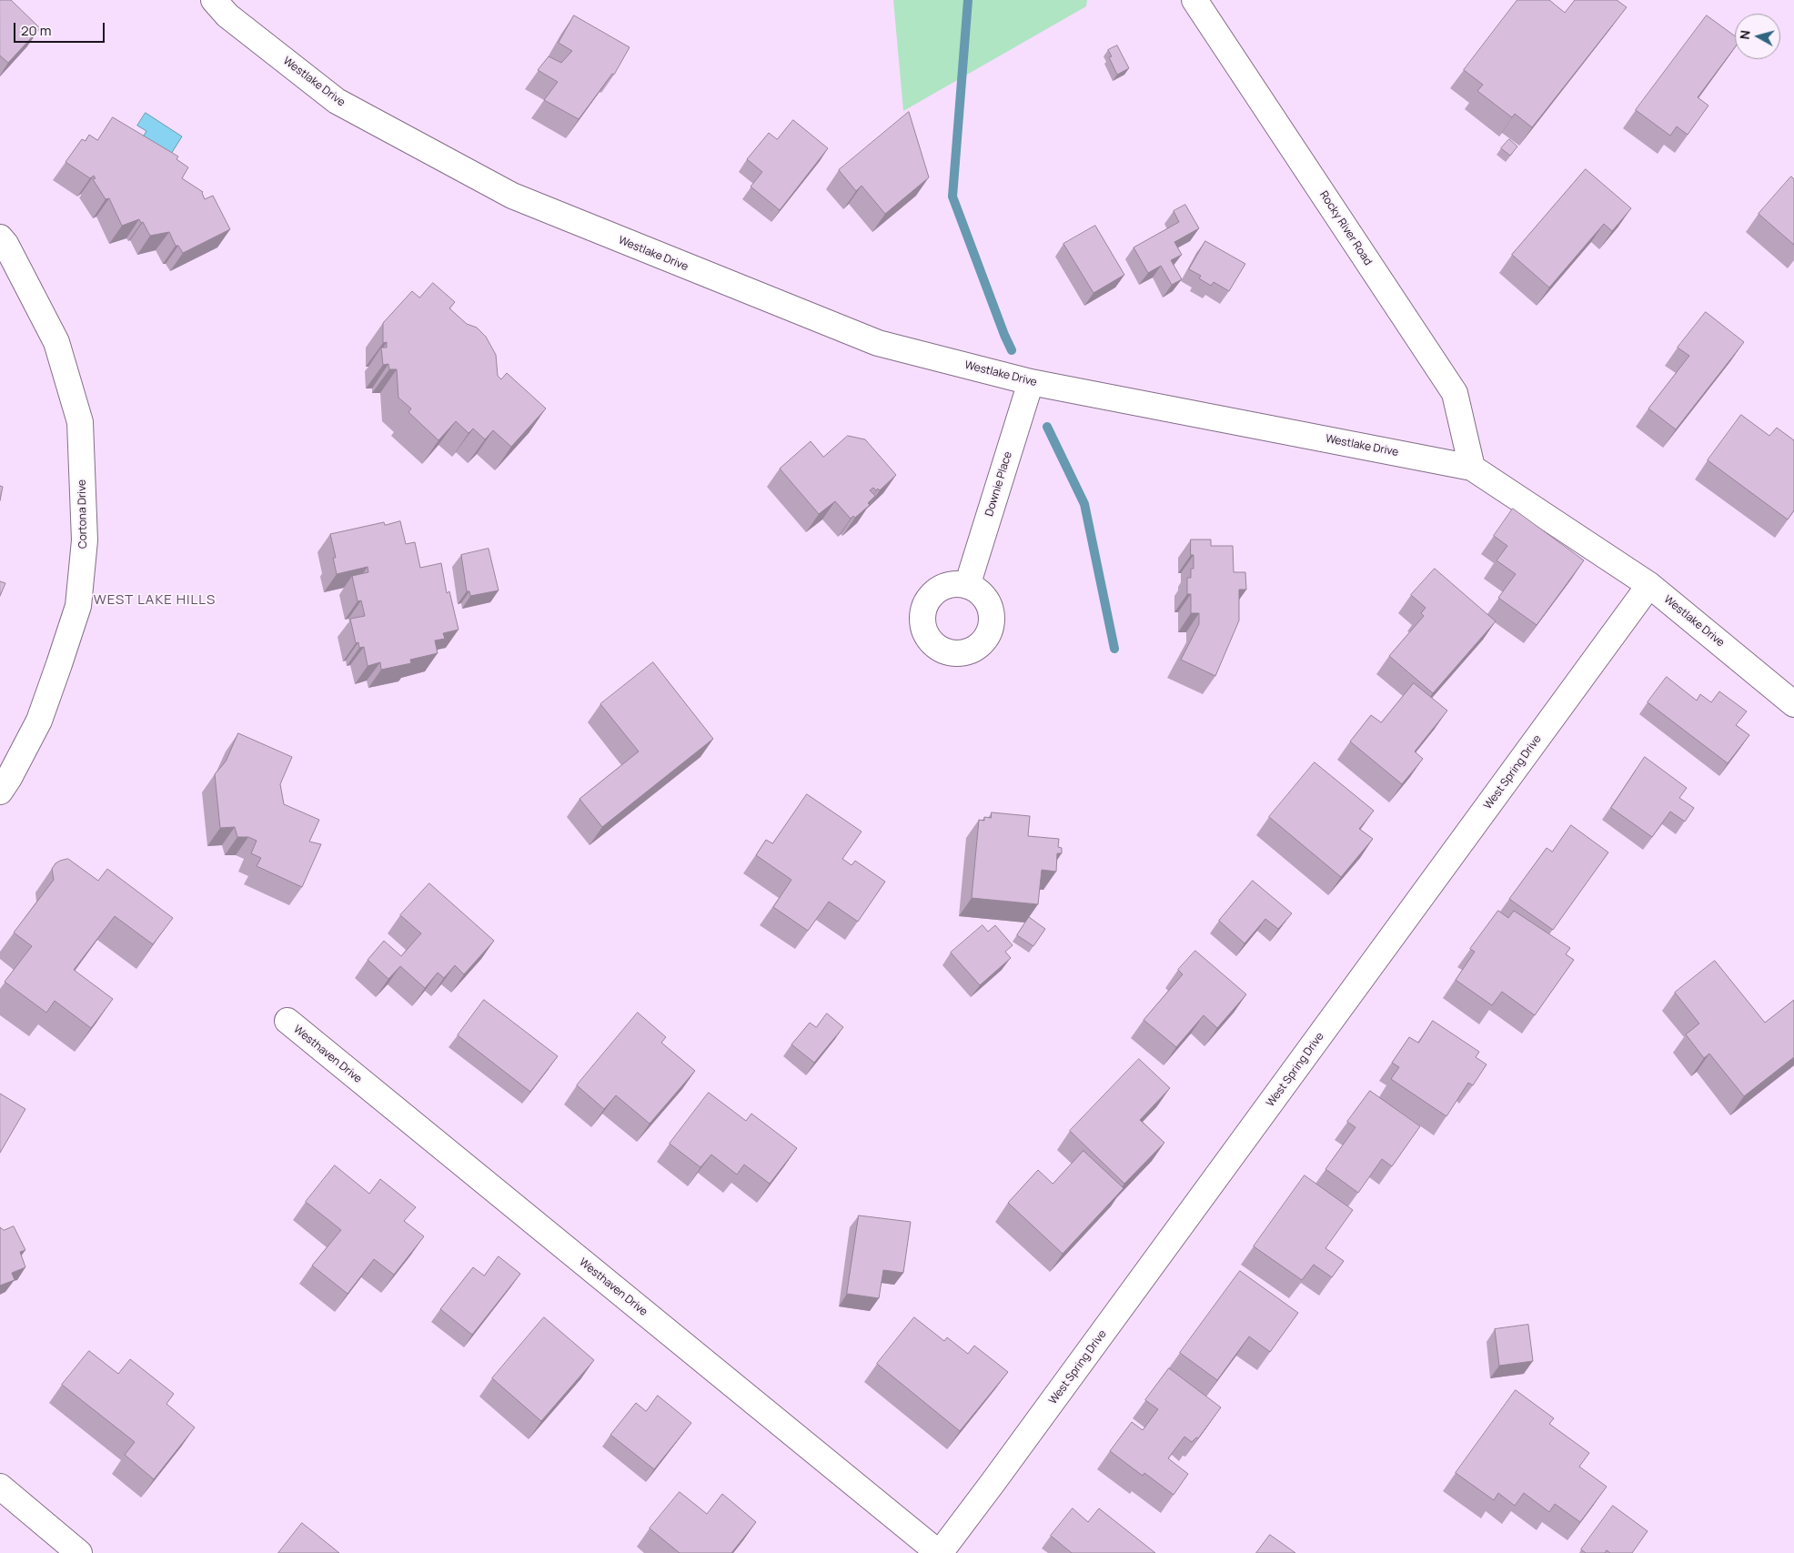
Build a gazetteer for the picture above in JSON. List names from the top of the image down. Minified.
{"streets":{"street":["Westlake Drive","Rocky River Road","Downie Place","Cortona Drive","West Spring Drive","Westhaven Drive"]},"crossings":[["Westlake Drive","Rocky River Road"],["Westlake Drive","Downie Place"],["Westlake Drive","West Spring Drive"],["West Spring Drive","Westhaven Drive"]],"districts":["WEST LAKE HILLS"],"scale_bar":"20 m","north":"left"}
